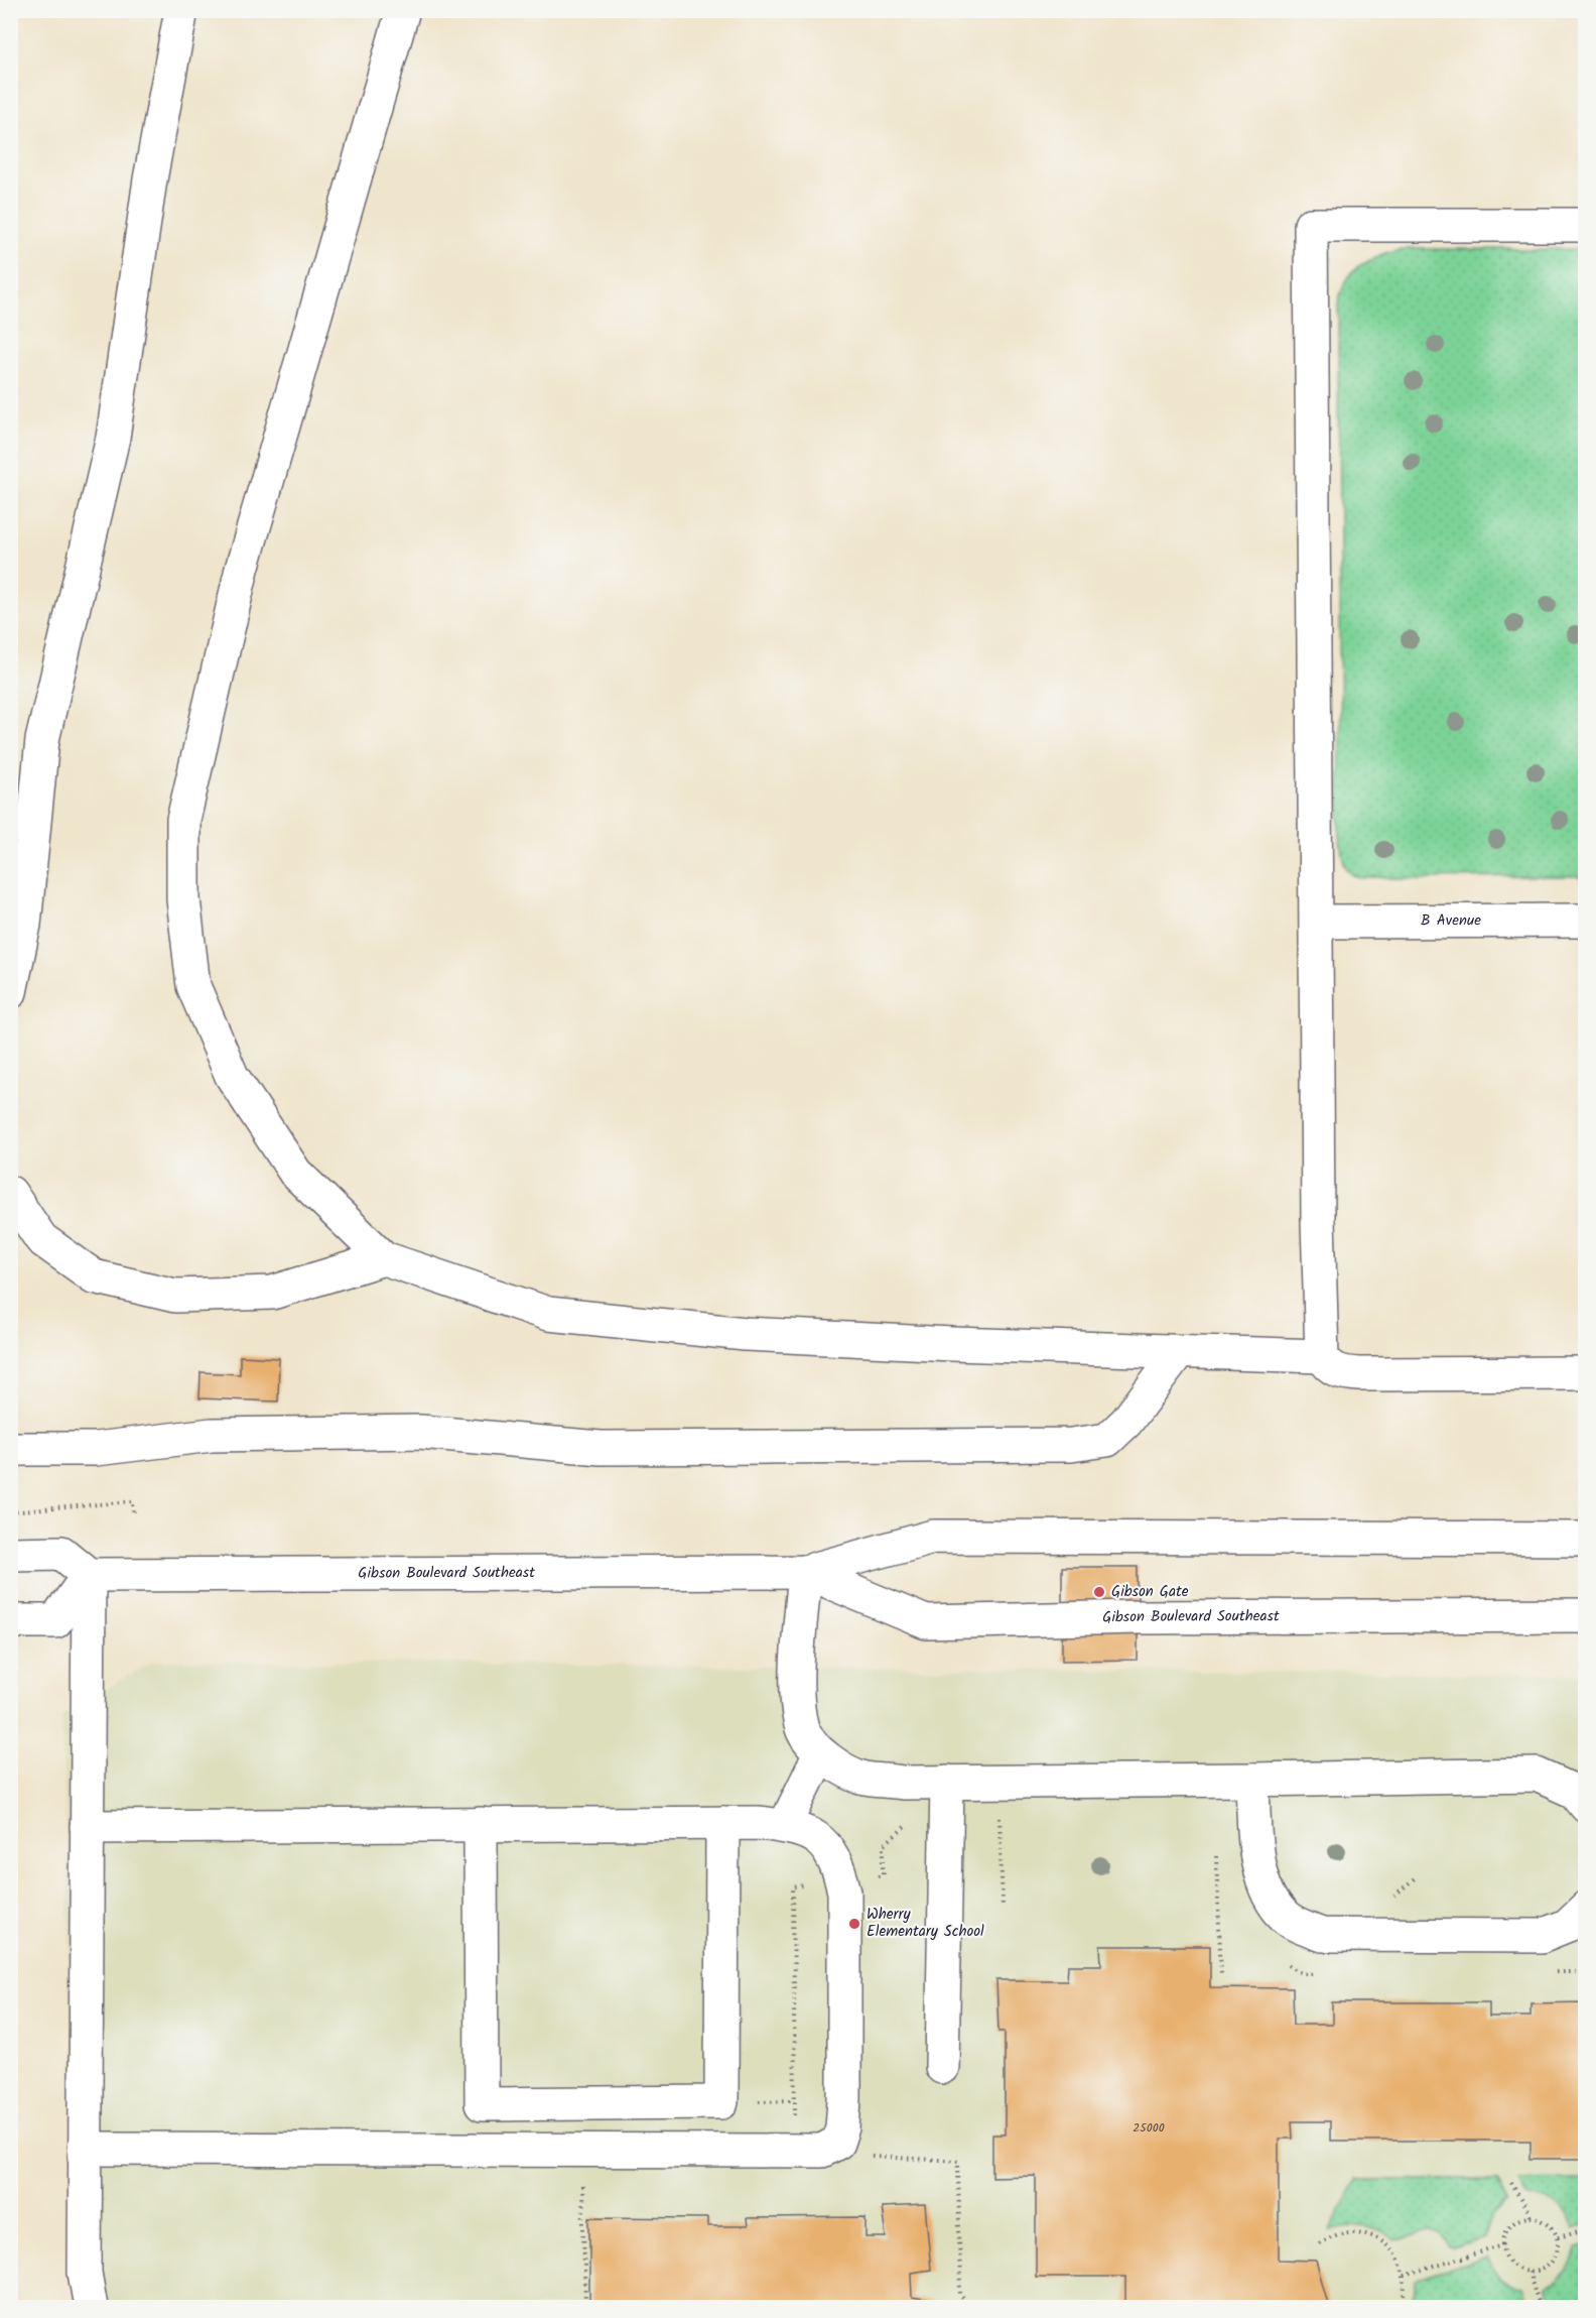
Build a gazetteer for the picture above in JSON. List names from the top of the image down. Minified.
{"streets":{"main road":["B Avenue","Gibson Boulevard Southeast"]},"places":["Gibson Gate","Wherry Elementary School"],"house_numbers":["25000"]}
